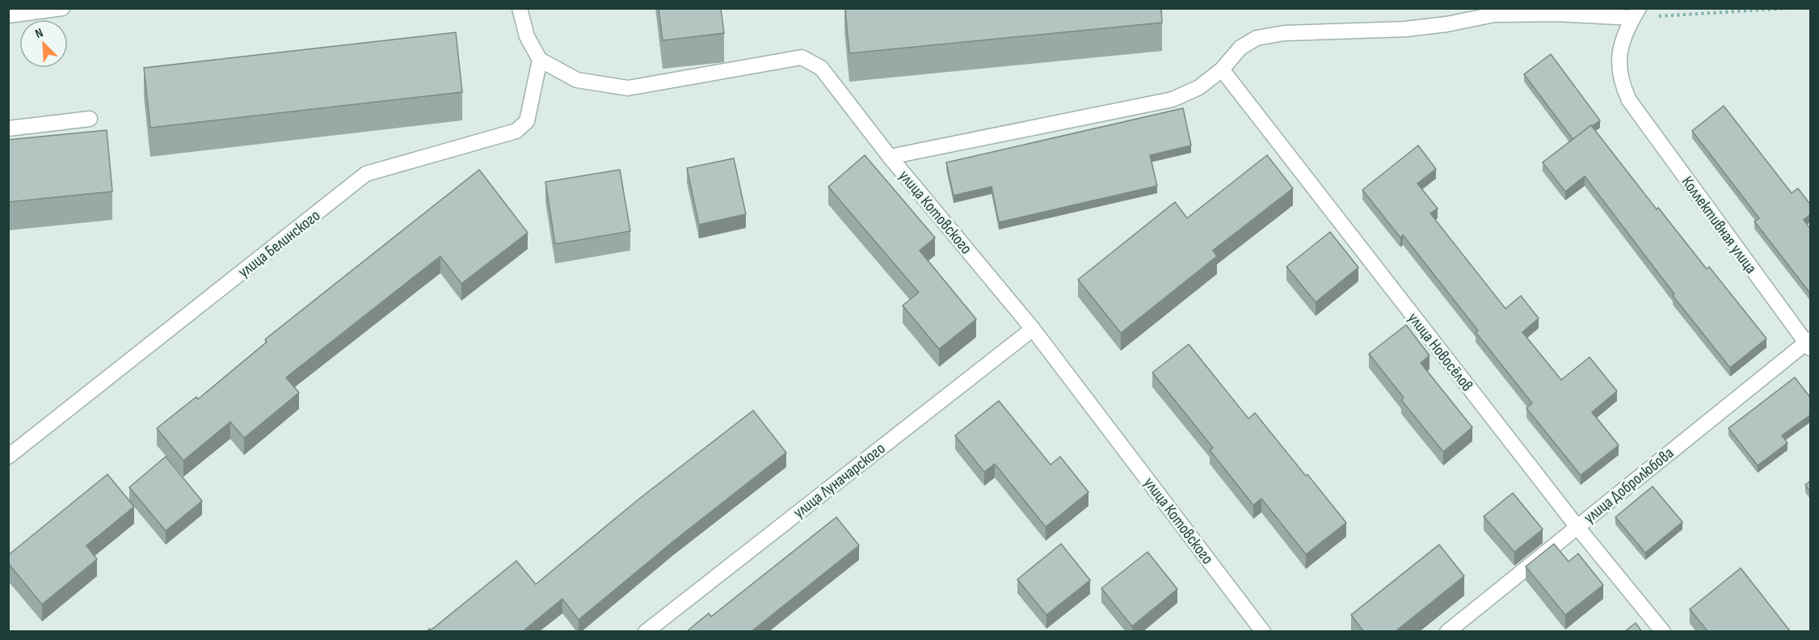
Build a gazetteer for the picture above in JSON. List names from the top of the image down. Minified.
{"streets":{"street":["улица Котовского","Коллективная улица","улица Белинского","улица Новосёлов","улица Луначарского","улица Добролюбова"]},"crossings":[["улица Котовского","улица Белинского"],["улица Котовского","улица Луначарского"],["Коллективная улица","улица Добролюбова"],["улица Новосёлов","улица Добролюбова"]],"north":"top left"}
